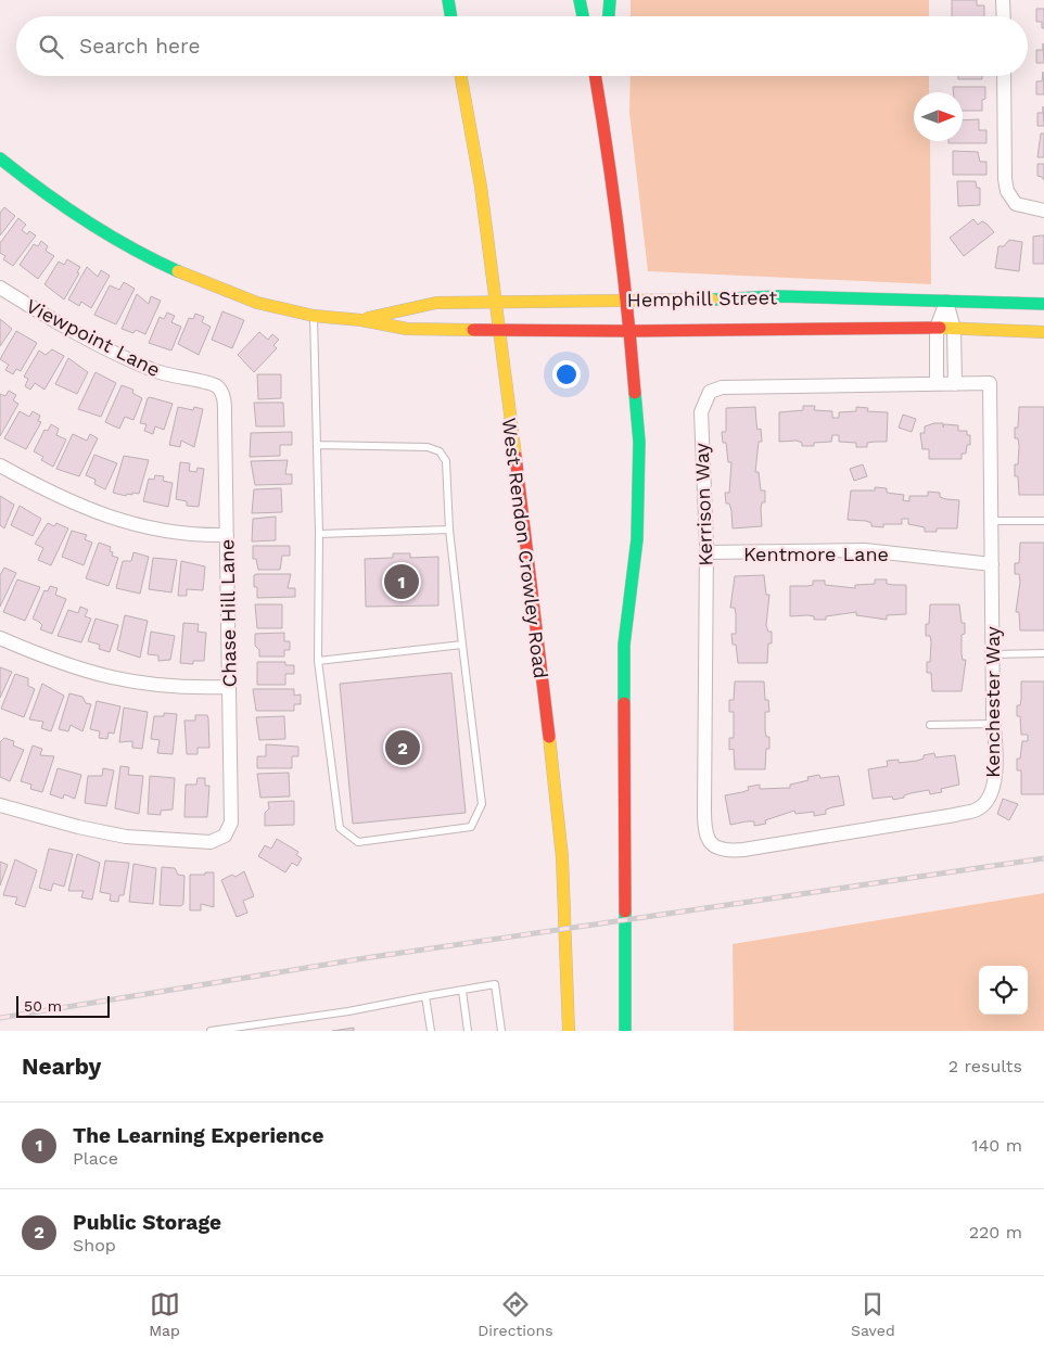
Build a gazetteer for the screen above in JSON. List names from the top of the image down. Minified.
{"streets":{"main road":["Hemphill Street","West Rendon Crowley Road"],"street":["Viewpoint Lane","Kerrison Way","Kentmore Lane","Chase Hill Lane","Kenchester Way"]},"crossings":[["Hemphill Street","West Rendon Crowley Road"],["Viewpoint Lane","Chase Hill Lane"],["Kerrison Way","Kentmore Lane"],["Kerrison Way","Kenchester Way"],["Kentmore Lane","Kenchester Way"]],"scale_bar":"50 m","north":"right","page":{"search":"Search here","pins":["1","2"],"scale":"50 m","heading":["Nearby","2 results"],"list":[{"mark":"1","name":"The Learning Experience","note":"Place","value":"140 m"},{"mark":"2","name":"Public Storage","note":"Shop","value":"220 m"}],"nav":["Map","Directions","Saved"]}}
